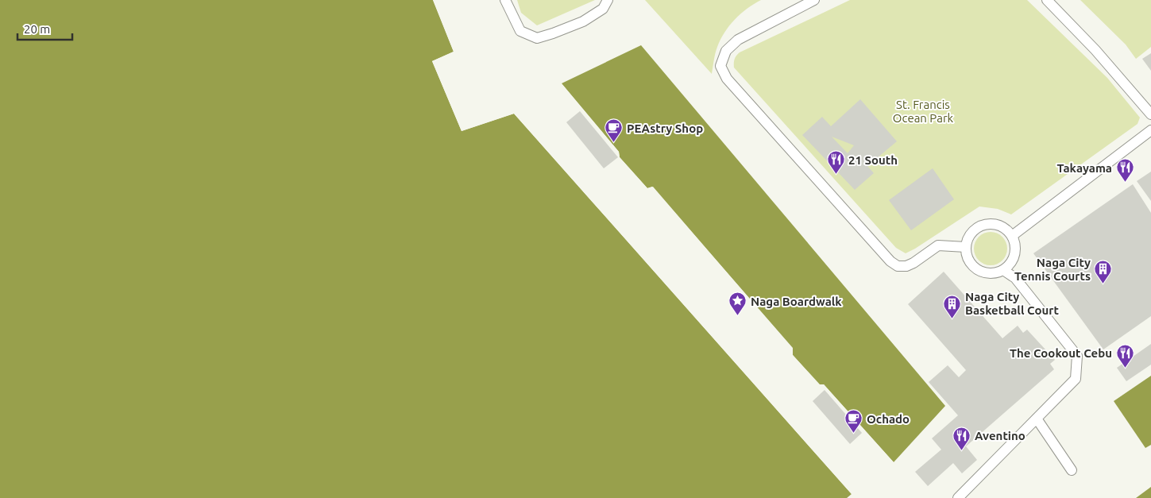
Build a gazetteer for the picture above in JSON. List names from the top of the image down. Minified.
{"parks":["St. Francis Ocean Park"],"places":{"cafe":["PEAstry Shop","Ochado"],"restaurant":["21 South","Takayama","The Cookout Cebu","Aventino"],"building":["Naga City Tennis Courts","Naga City Basketball Court"],"place":["Naga Boardwalk"]},"scale_bar":"20 m"}
